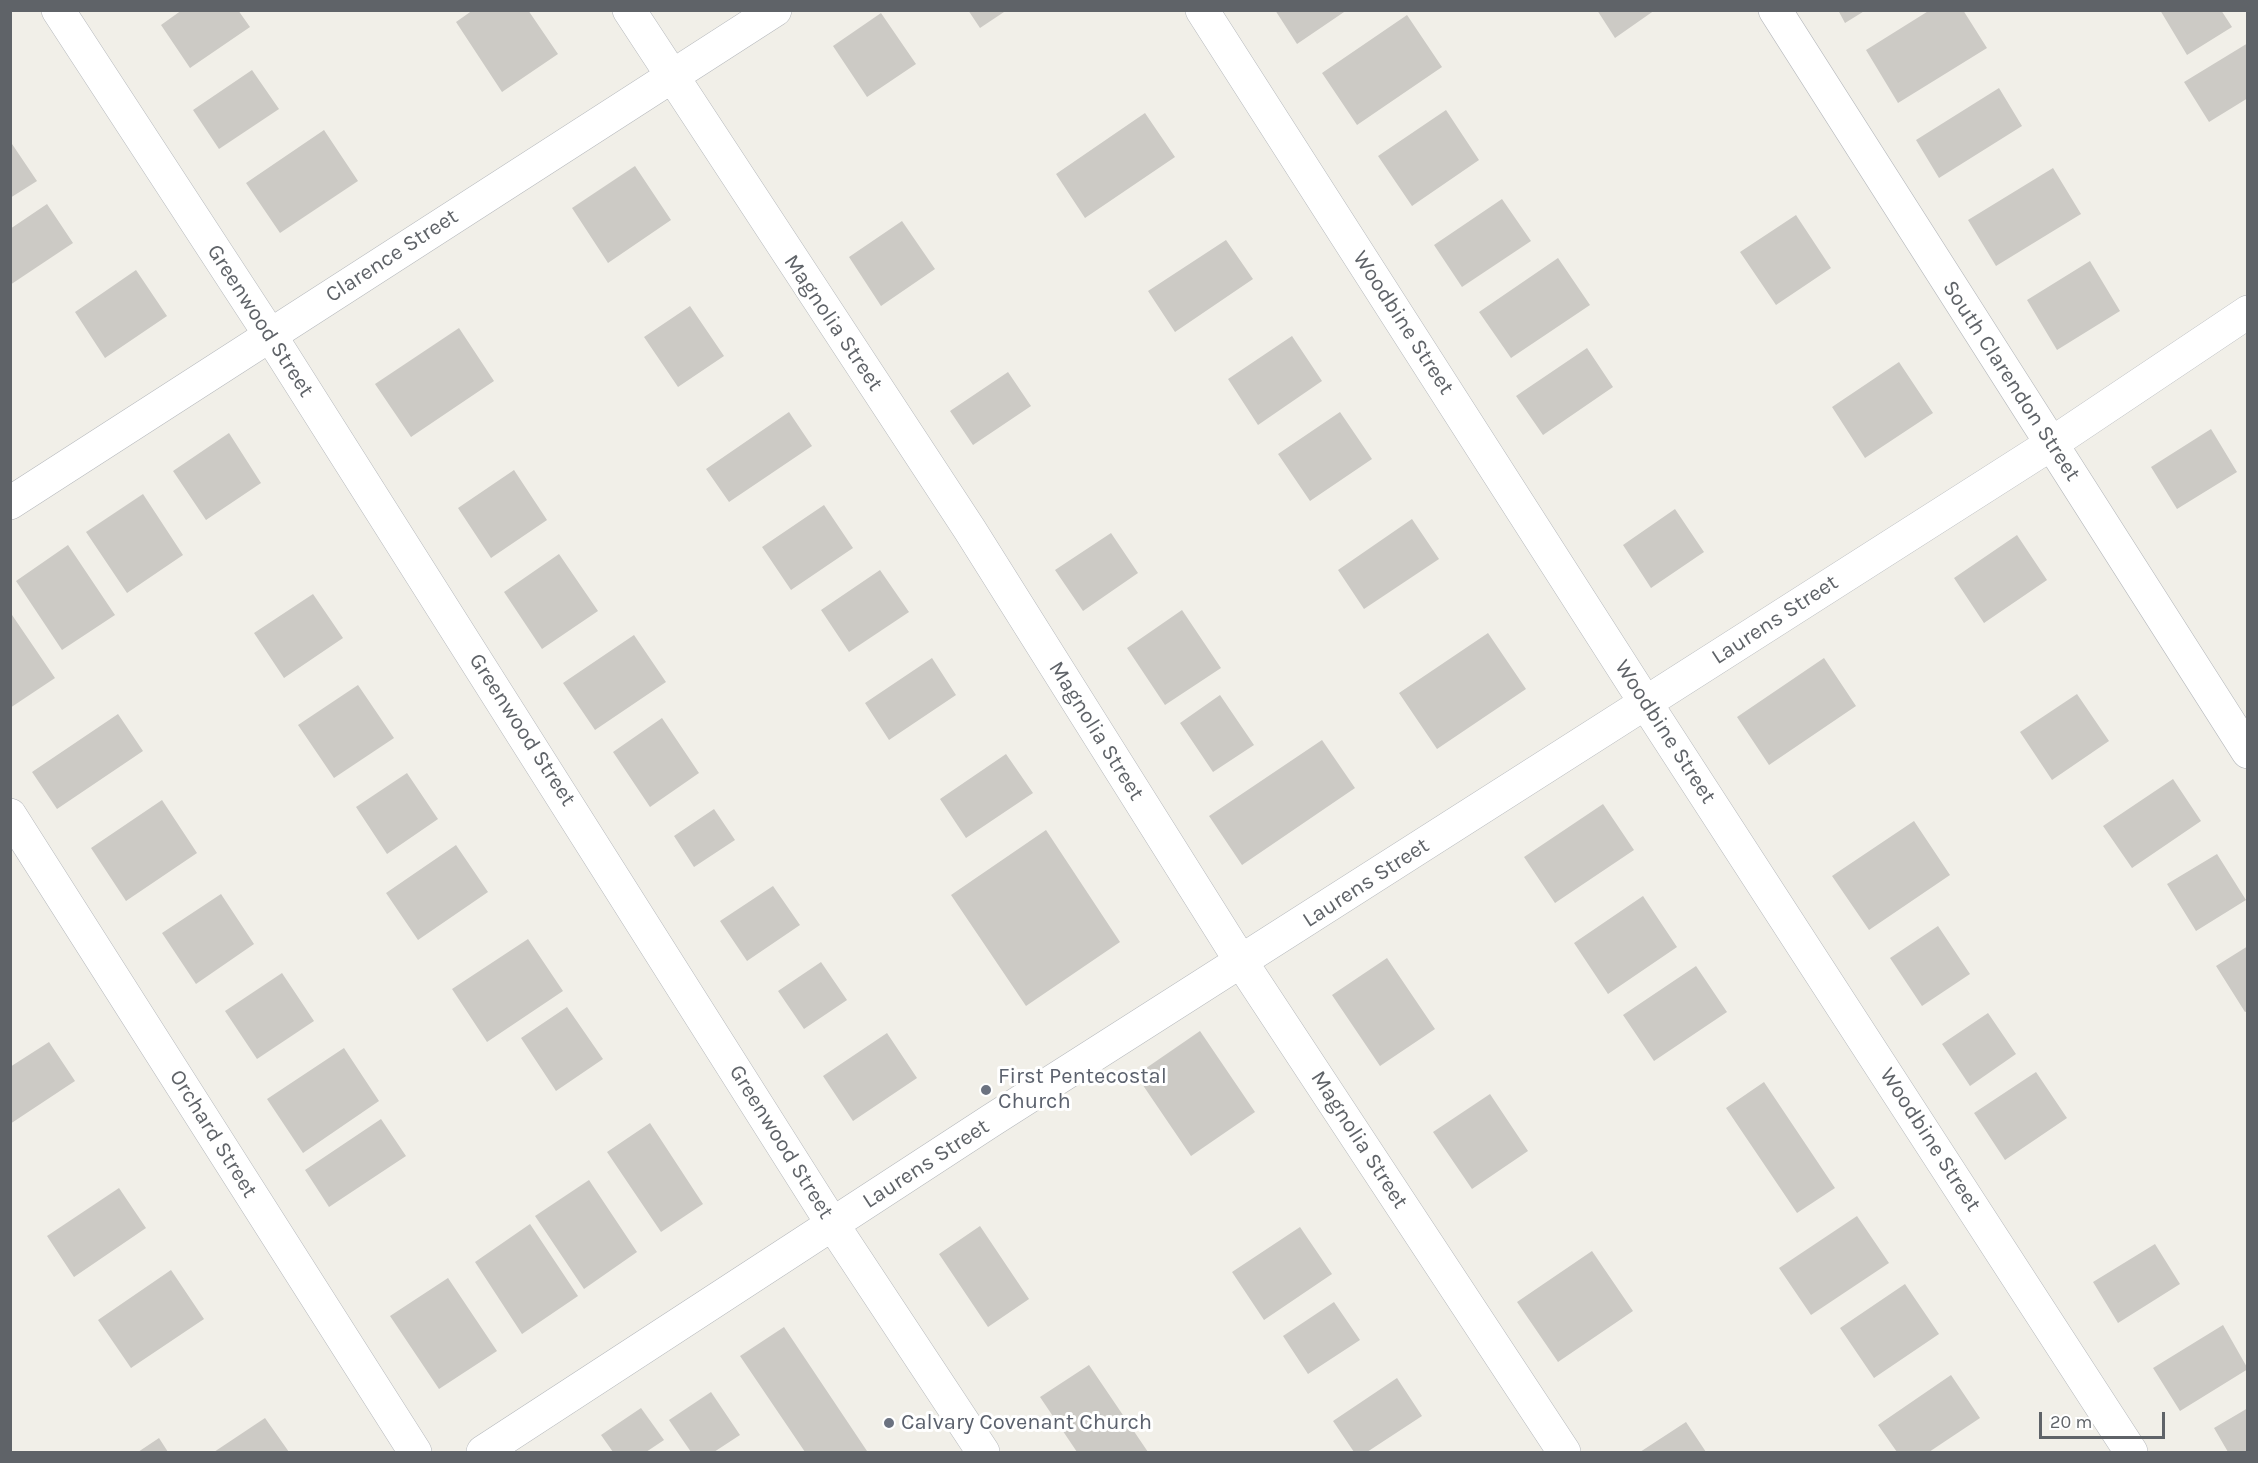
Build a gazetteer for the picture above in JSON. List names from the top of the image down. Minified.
{"streets":{"street":["Clarence Street","Greenwood Street","Magnolia Street","Woodbine Street","South Clarendon Street","Laurens Street","Orchard Street"]},"crossings":[["Clarence Street","Greenwood Street"],["Clarence Street","Magnolia Street"],["Greenwood Street","Laurens Street"],["Magnolia Street","Laurens Street"],["Woodbine Street","Laurens Street"],["South Clarendon Street","Laurens Street"]],"places":["First Pentecostal Church","Calvary Covenant Church"],"scale_bar":"20 m"}
